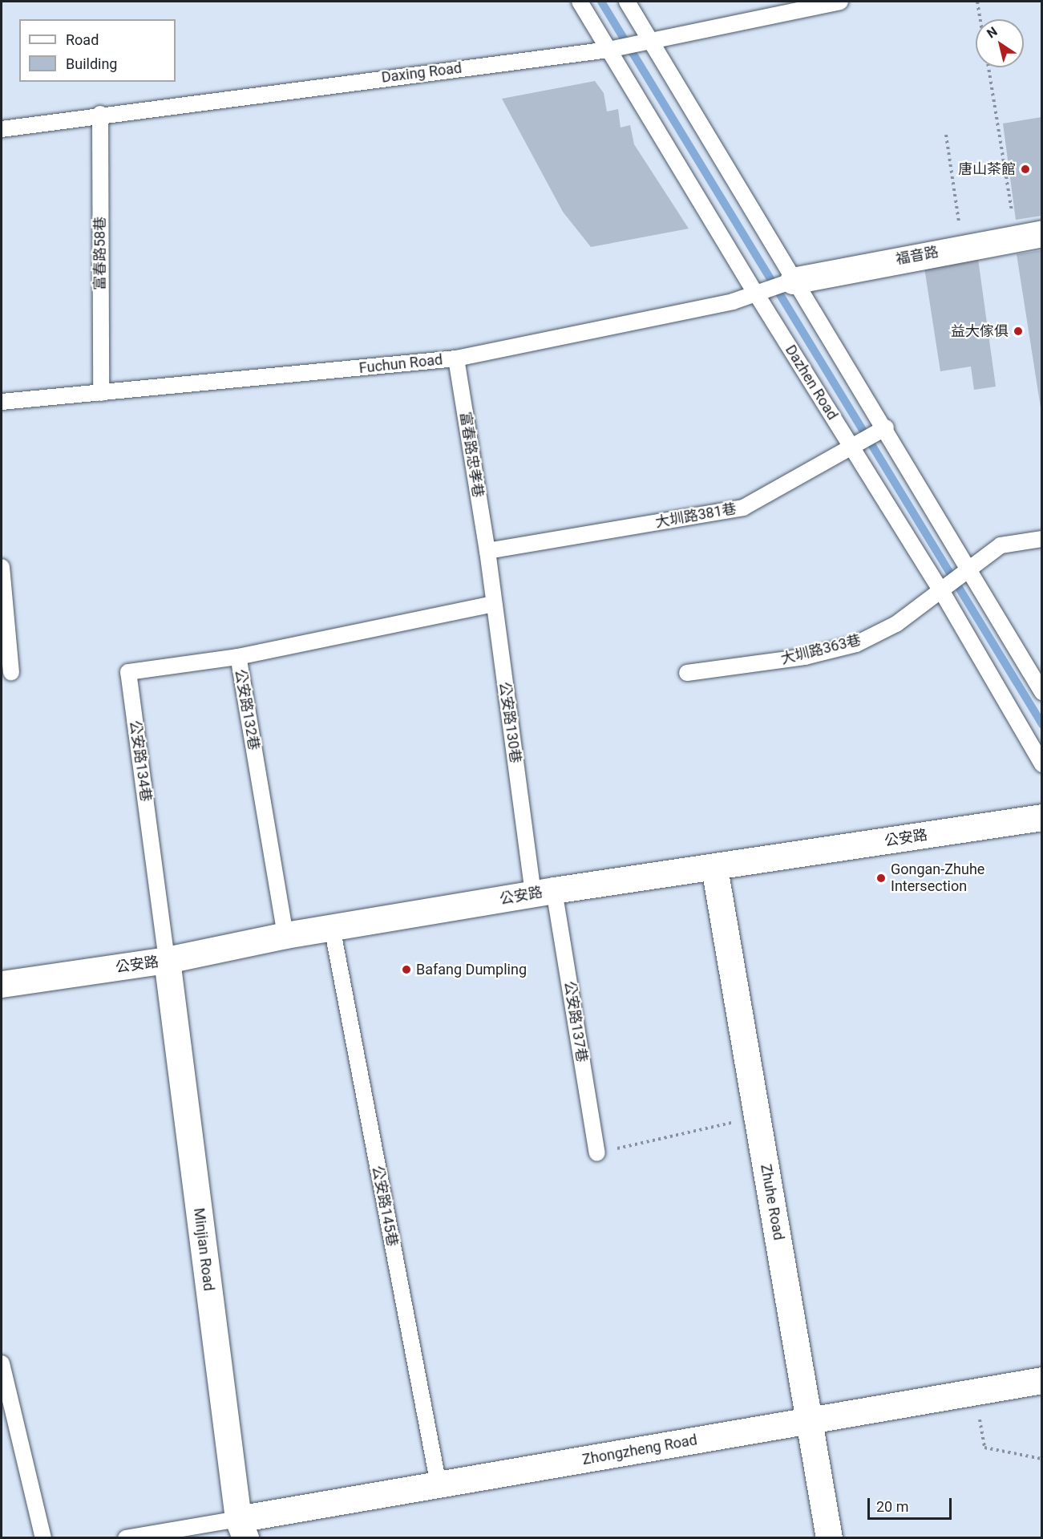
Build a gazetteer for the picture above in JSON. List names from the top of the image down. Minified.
{"streets":{"street":["福音路","公安路","Zhuhe Road","Minjian Road","Zhongzheng Road"],"lane":["Daxing Road","富春路58巷","Fuchun Road","Dazhen Road","富春路忠孝巷","大圳路381巷","大圳路363巷","公安路132巷","公安路130巷","公安路134巷","公安路137巷","公安路145巷"]},"crossings":[["Daxing Road","富春路58巷"],["Daxing Road","Dazhen Road"],["富春路58巷","Fuchun Road"],["福音路","Fuchun Road"],["Fuchun Road","Dazhen Road"],["Fuchun Road","富春路忠孝巷"],["Dazhen Road","大圳路381巷"],["Dazhen Road","大圳路363巷"],["富春路忠孝巷","大圳路381巷"],["富春路忠孝巷","公安路130巷"],["大圳路381巷","公安路130巷"],["公安路132巷","公安路130巷"],["公安路132巷","公安路134巷"],["公安路132巷","公安路"],["公安路130巷","公安路"],["公安路130巷","公安路137巷"],["公安路134巷","公安路"],["公安路134巷","Minjian Road"],["公安路","公安路137巷"],["公安路","Zhuhe Road"],["公安路","公安路145巷"],["公安路","Minjian Road"],["Zhuhe Road","Zhongzheng Road"],["公安路145巷","Zhongzheng Road"],["Minjian Road","Zhongzheng Road"]],"places":["唐山茶館","益大傢俱","Gongan-Zhuhe Intersection","Bafang Dumpling"],"legend":["Road","Building"],"scale_bar":"20 m","north":"top left"}
